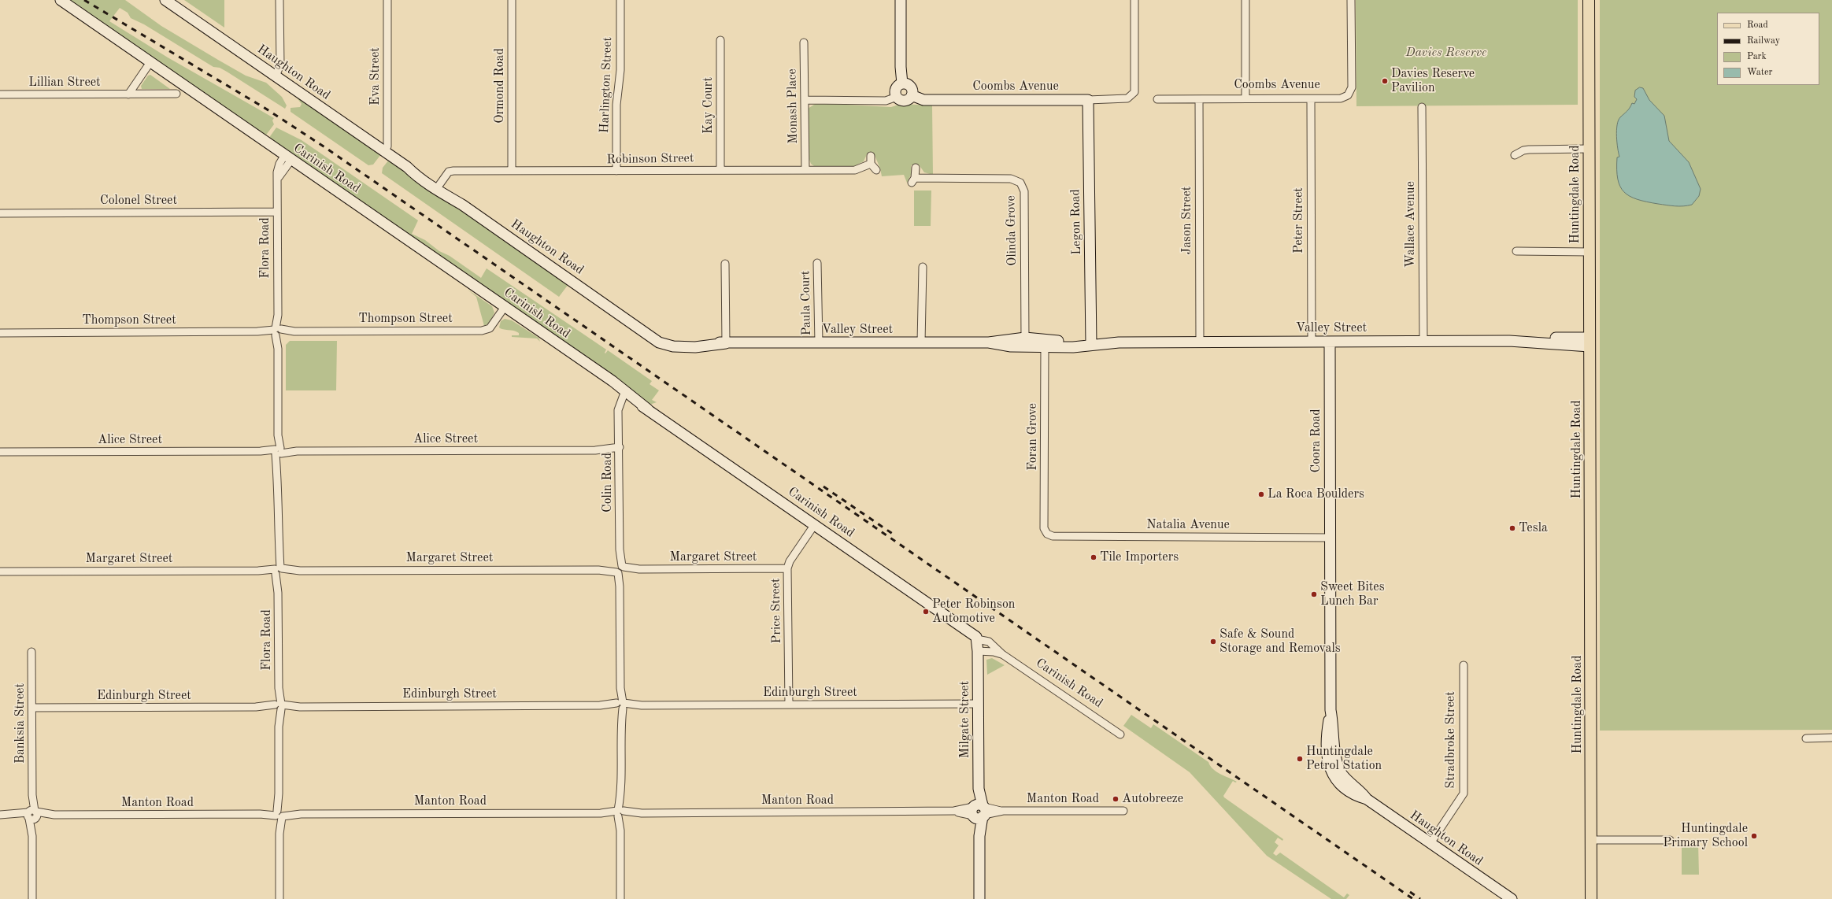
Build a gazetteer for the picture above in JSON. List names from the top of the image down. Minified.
{"streets":{"main road":["Huntingdale Road"],"street":["Haughton Road","Eva Street","Lillian Street","Harlington Street","Coombs Avenue","Ormond Road","Kay Court","Monash Place","Robinson Street","Carinish Road","Colonel Street","Jason Street","Peter Street","Legon Road","Wallace Avenue","Olinda Grove","Flora Road","Paula Court","Thompson Street","Valley Street","Foran Grove","Alice Street","Coora Road","Colin Road","Natalia Avenue","Margaret Street","Price Street","Edinburgh Street","Milgate Street","Banksia Street","Stradbroke Street","Manton Road"]},"crossings":[["Haughton Road","Eva Street"],["Haughton Road","Robinson Street"],["Haughton Road","Valley Street"],["Haughton Road","Coora Road"],["Haughton Road","Stradbroke Street"],["Harlington Street","Robinson Street"],["Coombs Avenue","Jason Street"],["Coombs Avenue","Peter Street"],["Coombs Avenue","Legon Road"],["Ormond Road","Robinson Street"],["Kay Court","Robinson Street"],["Monash Place","Robinson Street"],["Carinish Road","Flora Road"],["Carinish Road","Thompson Street"],["Carinish Road","Colin Road"],["Carinish Road","Price Street"],["Carinish Road","Milgate Street"],["Huntingdale Road","Valley Street"],["Colonel Street","Flora Road"],["Jason Street","Valley Street"],["Peter Street","Valley Street"],["Legon Road","Valley Street"],["Wallace Avenue","Valley Street"],["Olinda Grove","Valley Street"],["Flora Road","Thompson Street"],["Flora Road","Alice Street"],["Flora Road","Margaret Street"],["Flora Road","Edinburgh Street"],["Flora Road","Manton Road"],["Paula Court","Valley Street"],["Valley Street","Foran Grove"],["Valley Street","Coora Road"],["Foran Grove","Natalia Avenue"],["Alice Street","Colin Road"],["Coora Road","Natalia Avenue"],["Colin Road","Margaret Street"],["Colin Road","Edinburgh Street"],["Colin Road","Manton Road"],["Margaret Street","Price Street"],["Price Street","Edinburgh Street"],["Edinburgh Street","Milgate Street"],["Edinburgh Street","Banksia Street"],["Milgate Street","Manton Road"],["Banksia Street","Manton Road"]],"parks":["Davies Reserve"],"places":["Davies Reserve Pavilion","La Roca Boulders","Tesla","Tile Importers","Sweet Bites Lunch Bar","Peter Robinson Automotive","Safe & Sound Storage and Removals","Huntingdale Petrol Station","Autobreeze","Huntingdale Primary School"],"legend":["Road","Railway","Park","Water"]}
